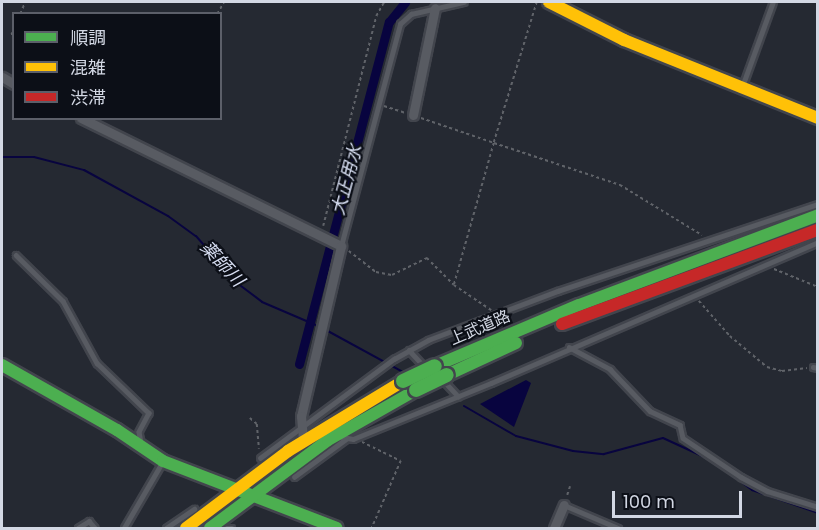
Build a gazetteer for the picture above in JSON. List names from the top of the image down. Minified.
{"streets":{"main road":["上武道路"]},"water":["大正用水","薬師川"],"legend":["順調","混雑","渋滞"],"scale_bar":"100 m"}
